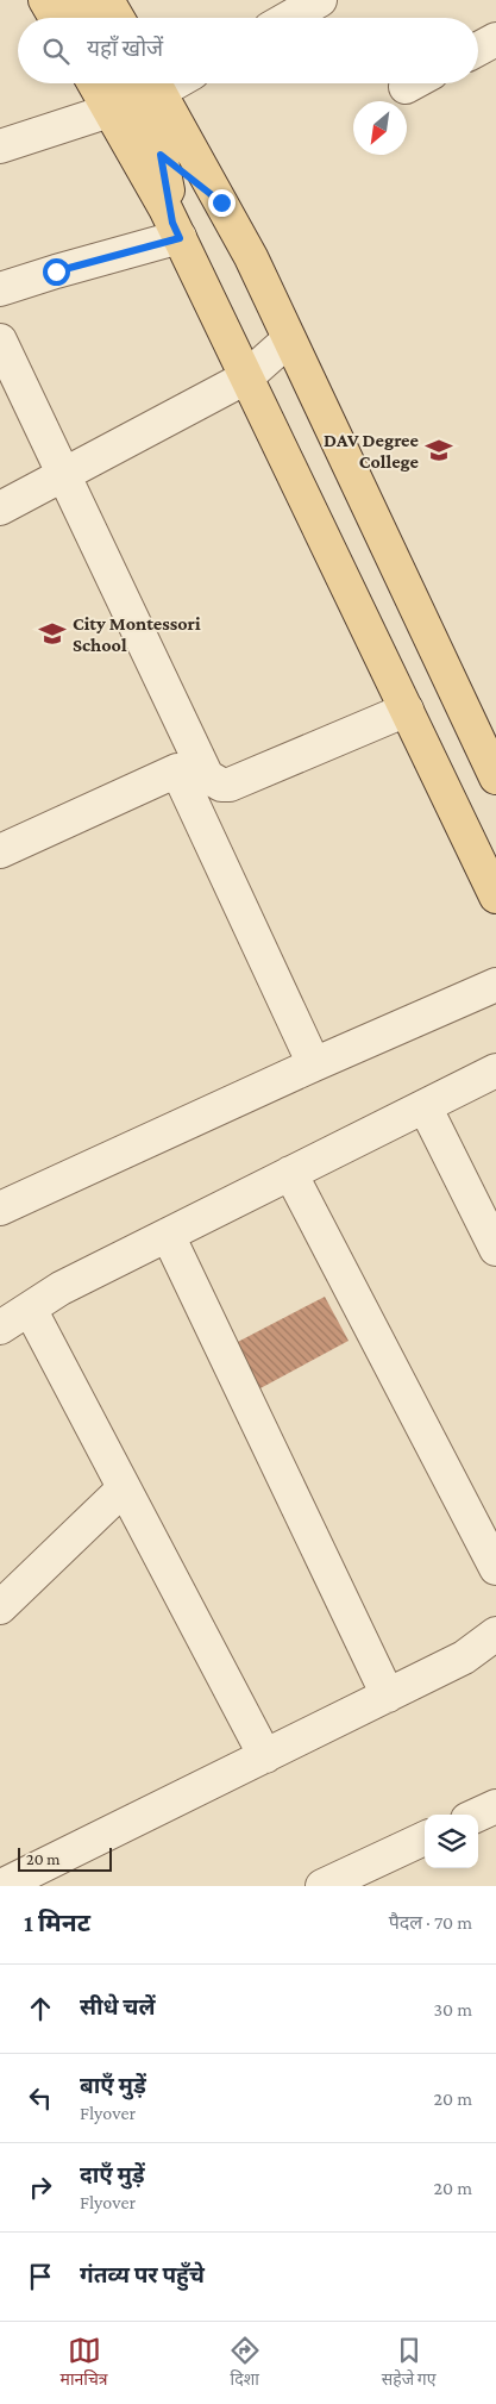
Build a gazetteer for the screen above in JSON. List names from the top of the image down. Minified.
{"places":{"school or university":["DAV Degree College","City Montessori School"]},"scale_bar":"20 m","north":"bottom left","page":{"search":"यहाँ खोजें","scale":"20 m","heading":["1 मिनट","पैदल · 70 m"],"list":[["सीधे चलें","30 m"],["बाएँ मुड़ें","Flyover","20 m"],["दाएँ मुड़ें","Flyover","20 m"],"गंतव्य पर पहुँचे"],"nav":["मानचित्र","दिशा","सहेजे गए"]}}
